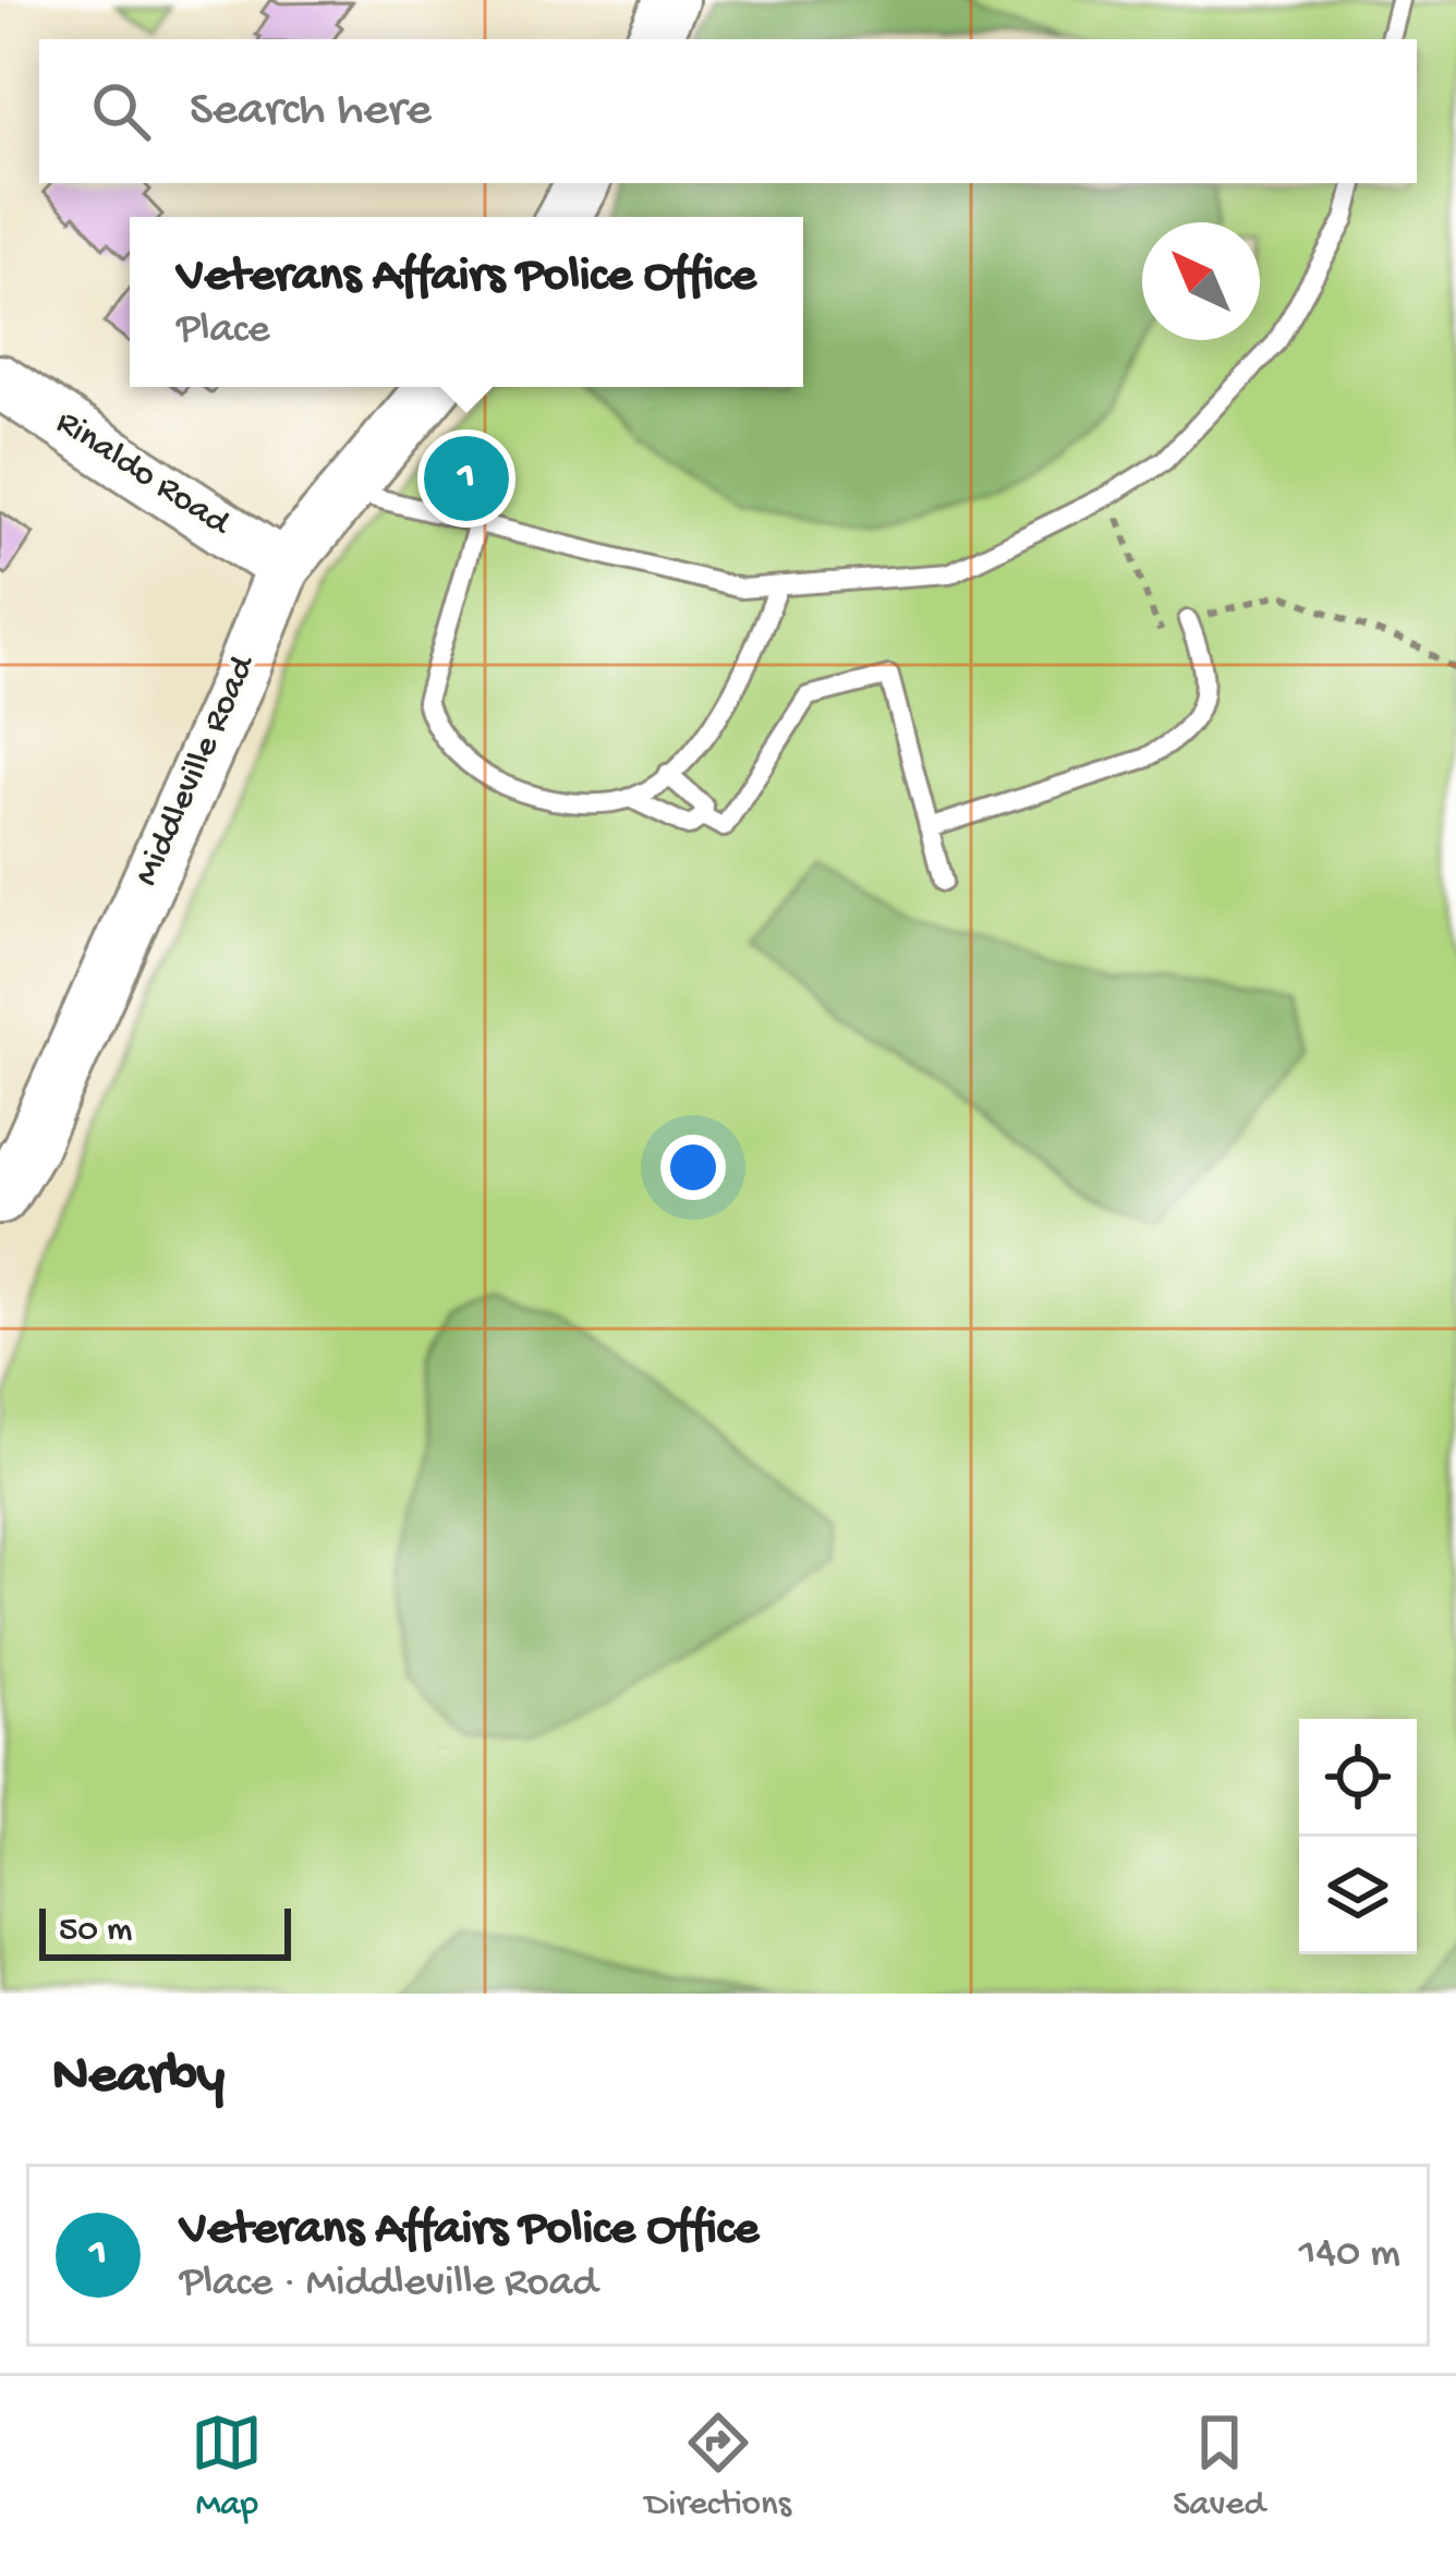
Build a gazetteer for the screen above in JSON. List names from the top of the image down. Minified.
{"streets":{"street":["Rinaldo Road","Middleville Road"]},"crossings":[["Rinaldo Road","Middleville Road"]],"scale_bar":"50 m","north":"top left","page":{"search":"Search here","popup":["Veterans Affairs Police Office","Place"],"pins":"1","scale":"50 m","heading":"Nearby","list":[{"mark":"1","name":"Veterans Affairs Police Office","note":"Place · Middleville Road","value":"140 m"}],"nav":["Map","Directions","Saved"]}}
